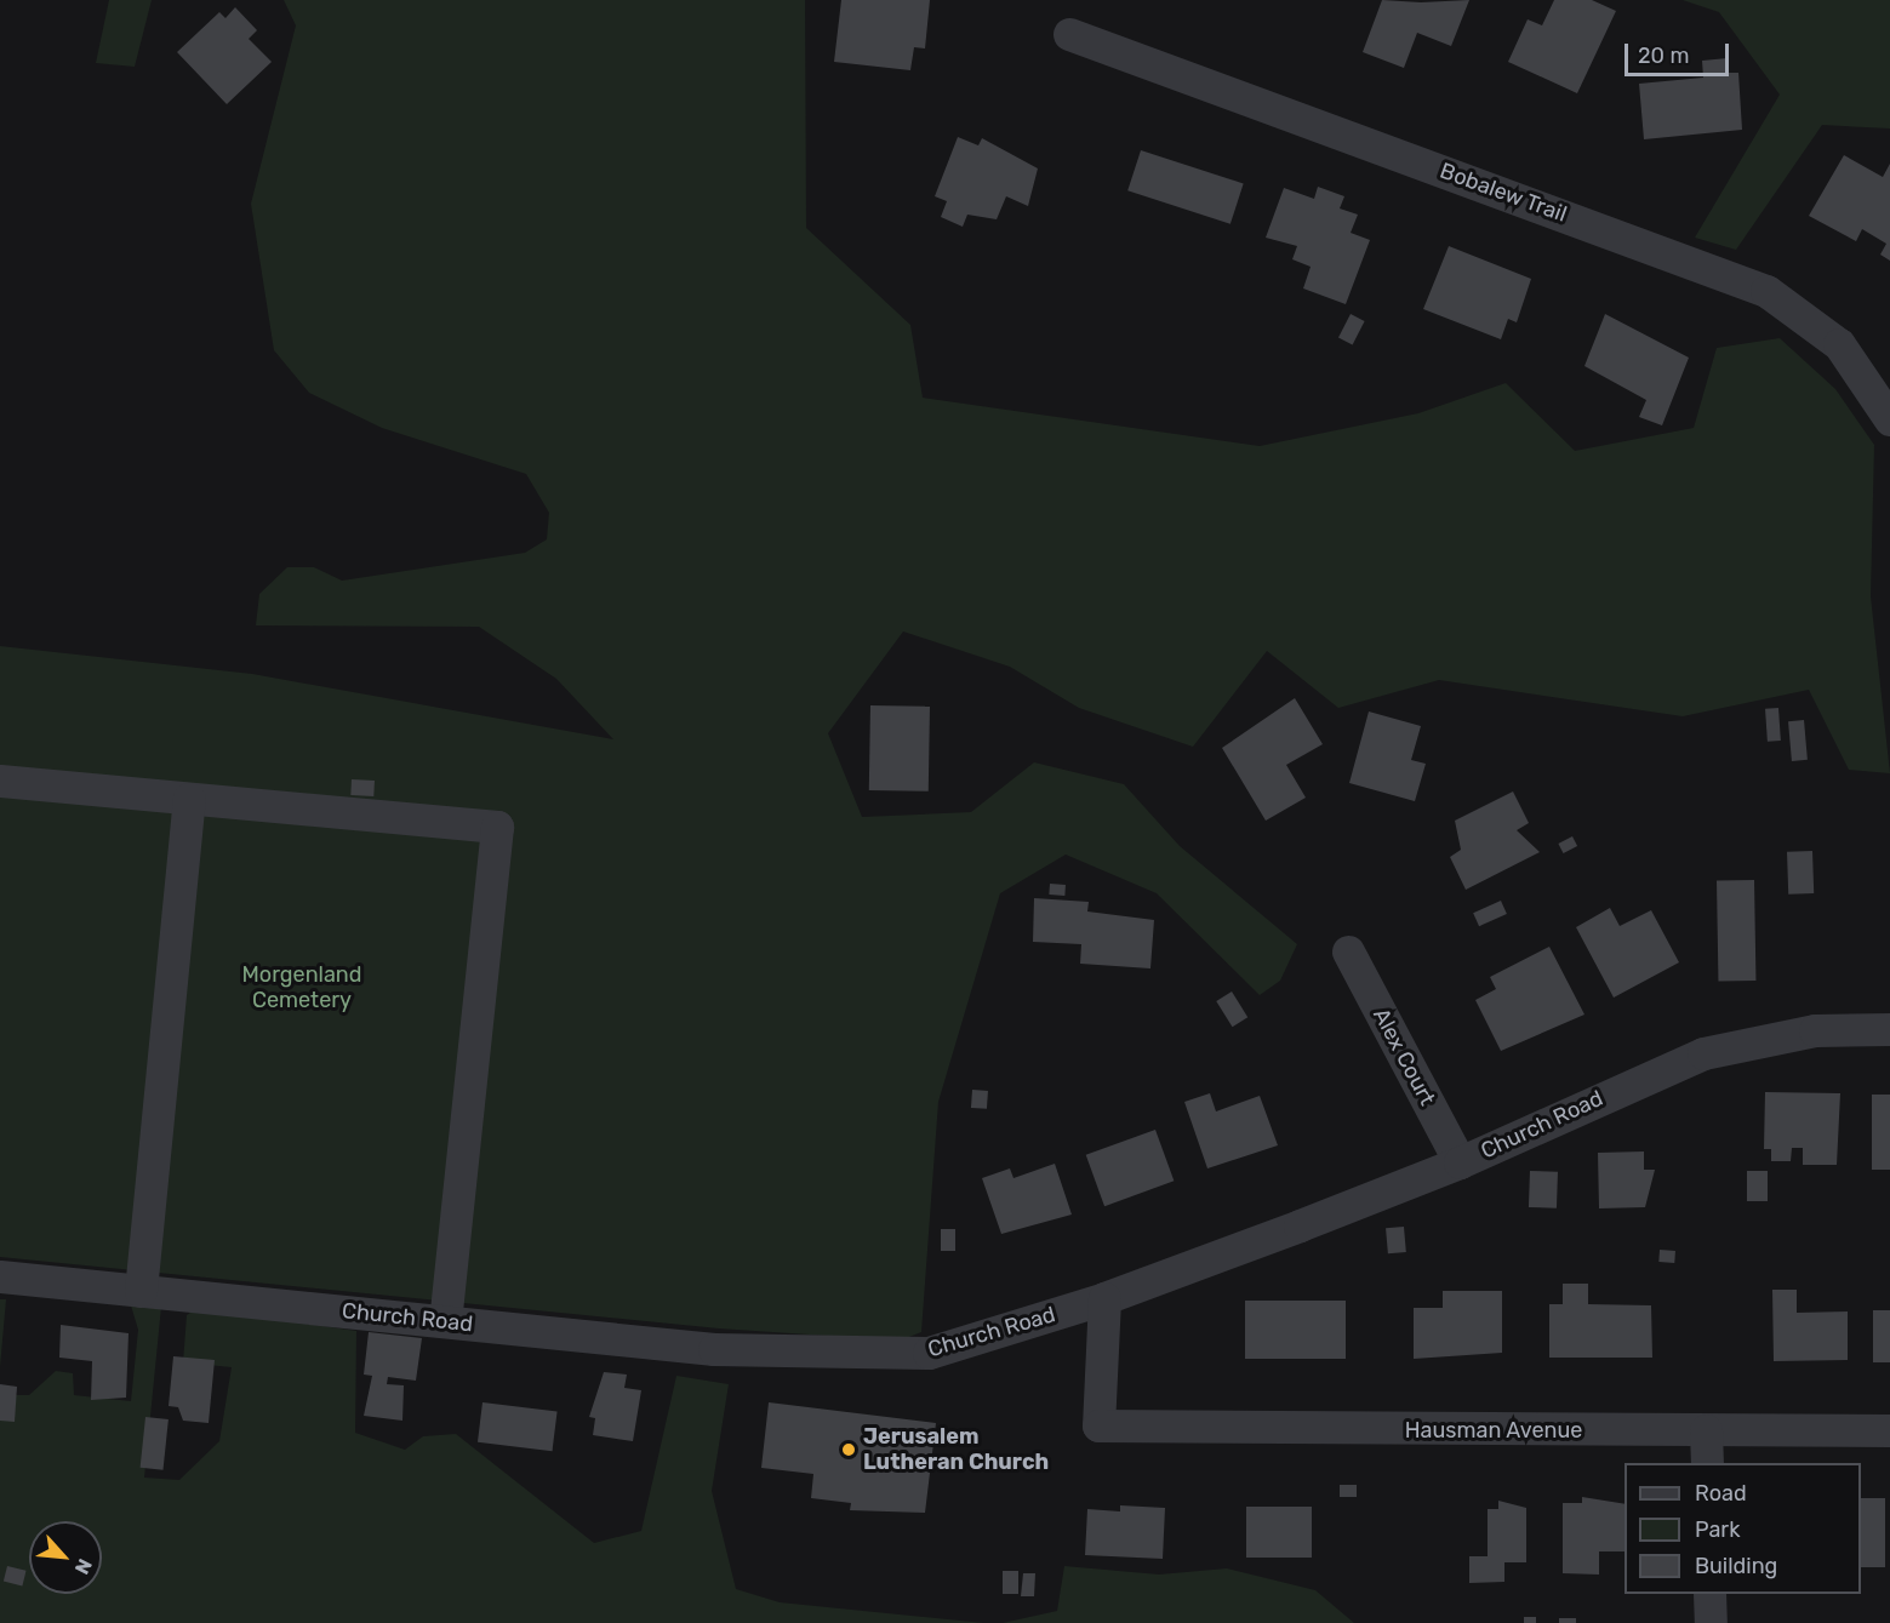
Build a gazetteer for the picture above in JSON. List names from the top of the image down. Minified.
{"streets":{"street":["Bobalew Trail","Alex Court","Church Road","Hausman Avenue"]},"crossings":[["Alex Court","Church Road"],["Church Road","Hausman Avenue"]],"parks":["Morgenland Cemetery"],"places":["Jerusalem Lutheran Church"],"legend":["Road","Park","Building"],"scale_bar":"20 m","north":"bottom right"}
